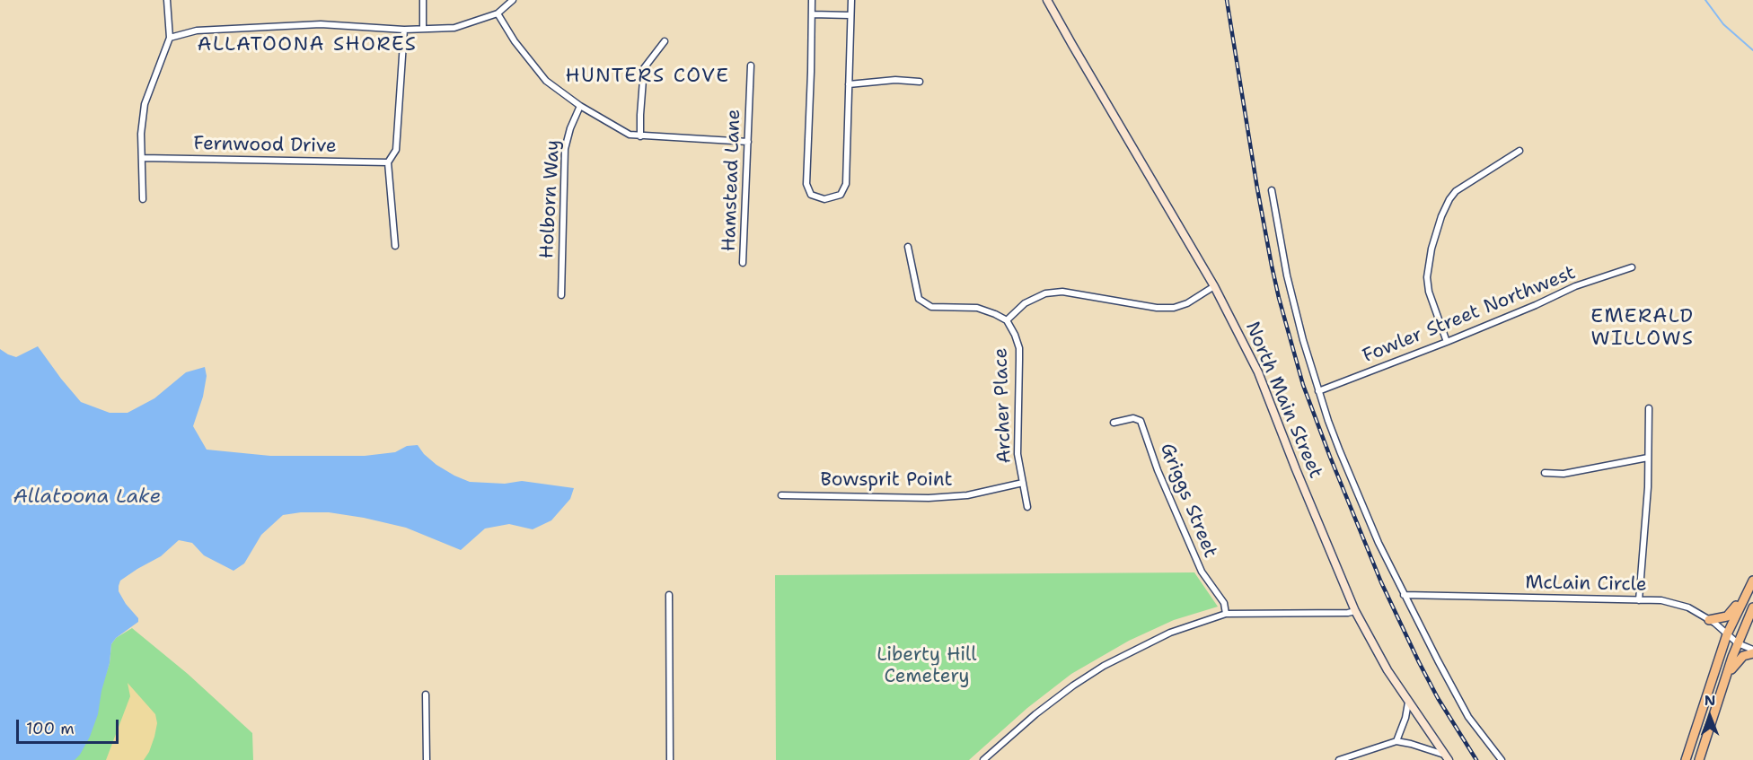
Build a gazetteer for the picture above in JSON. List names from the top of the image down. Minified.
{"streets":{"main road":["North Main Street"],"street":["Fernwood Drive","Hamstead Lane","Holborn Way","Fowler Street Northwest","Archer Place","Bowsprit Point","Griggs Street","McLain Circle"]},"crossings":[["Archer Place","Bowsprit Point"]],"districts":["ALLATOONA SHORES","HUNTERS COVE","EMERALD WILLOWS"],"water":["Allatoona Lake"],"parks":["Liberty Hill Cemetery"],"scale_bar":"100 m","north":"top"}
